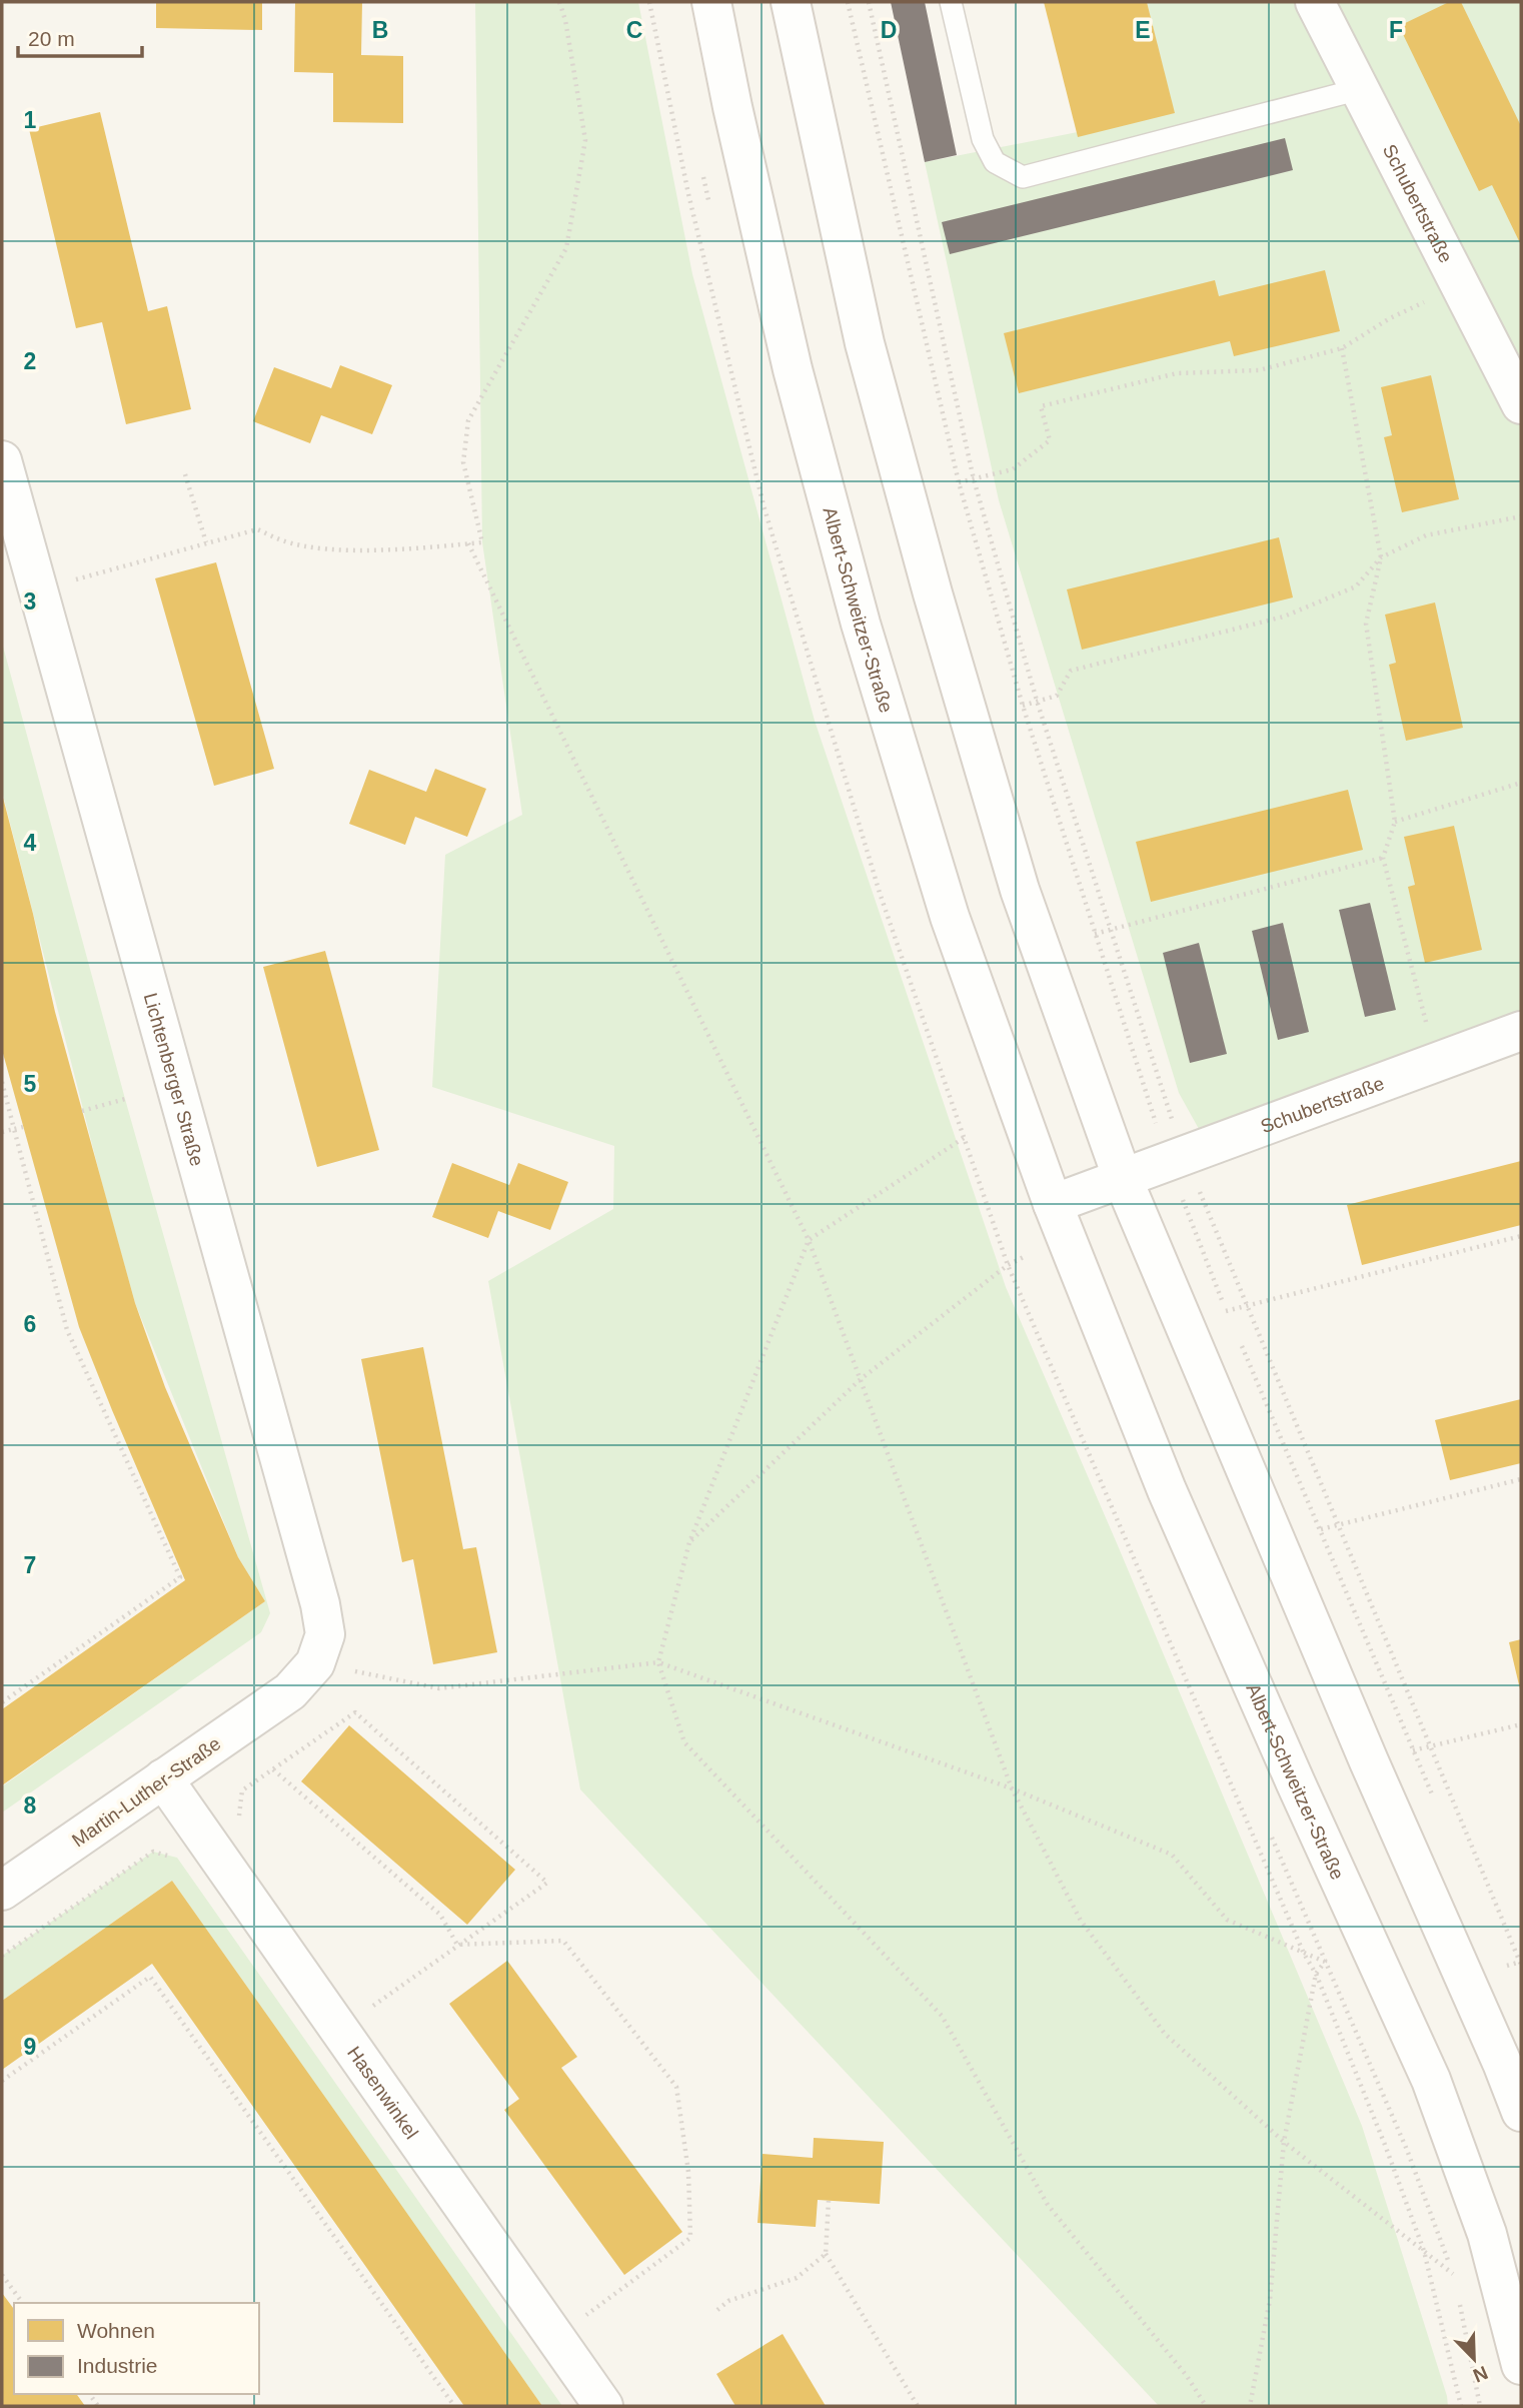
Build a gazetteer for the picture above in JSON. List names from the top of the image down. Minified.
{"streets":{"main road":["Schubertstraße","Albert-Schweitzer-Straße","Lichtenberger Straße","Martin-Luther-Straße","Hasenwinkel"]},"crossings":[["Lichtenberger Straße","Martin-Luther-Straße"],["Martin-Luther-Straße","Hasenwinkel"]],"legend":["Wohnen","Industrie"],"scale_bar":"20 m","north":"bottom right","grid":{"columns":["B","C","D","E","F"],"rows":["1","2","3","4","5","6","7","8","9"]}}
